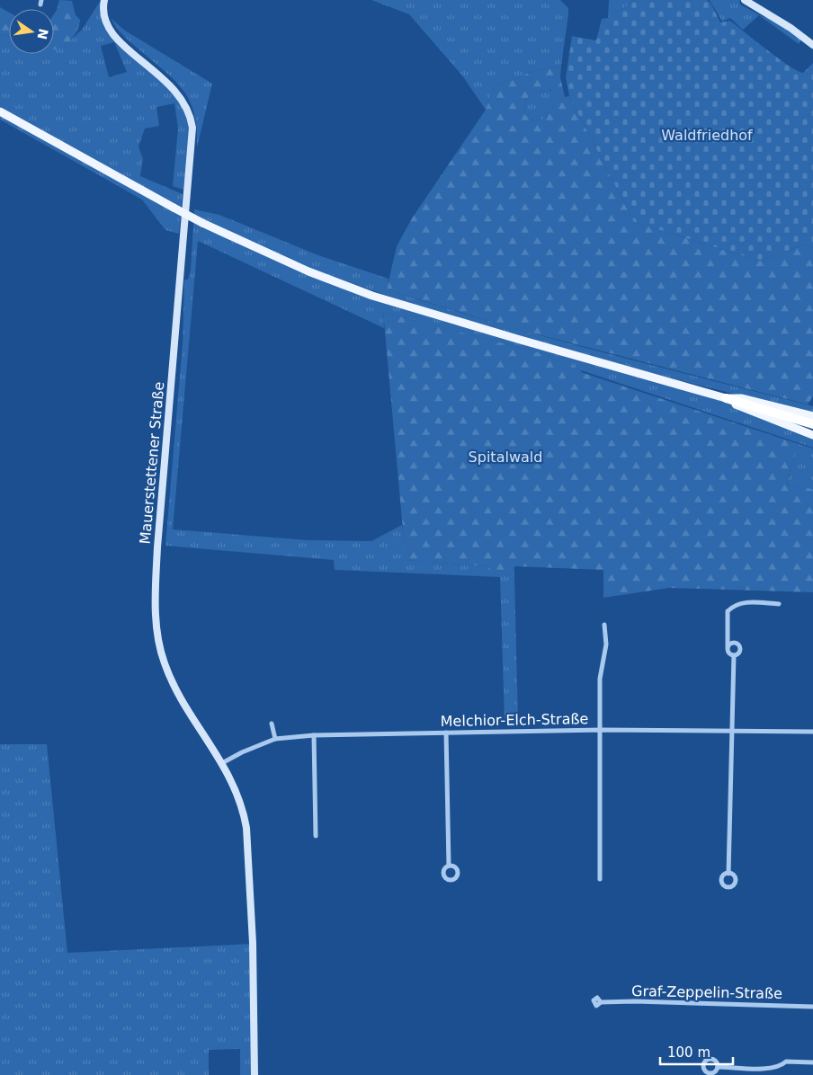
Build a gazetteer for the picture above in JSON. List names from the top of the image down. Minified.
{"streets":{"main road":["Mauerstettener Straße"],"street":["Melchior-Elch-Straße","Graf-Zeppelin-Straße"]},"crossings":[["Mauerstettener Straße","Melchior-Elch-Straße"]],"parks":["Waldfriedhof","Spitalwald"],"scale_bar":"100 m","north":"right"}
